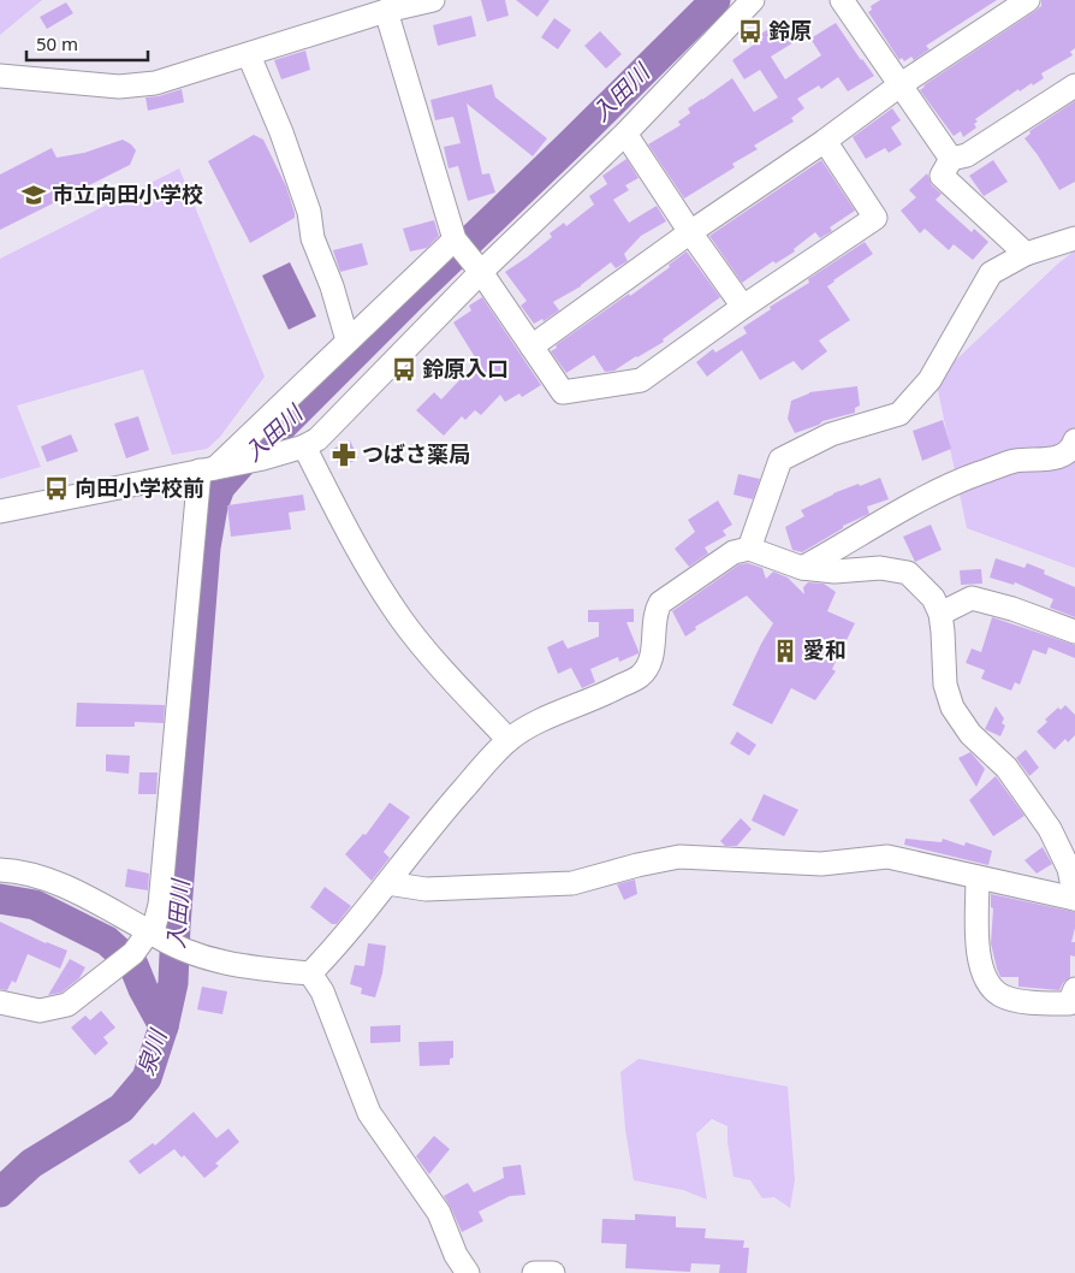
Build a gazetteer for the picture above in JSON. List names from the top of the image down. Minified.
{"water":["入田川","泉川"],"places":{"bus stop":["鈴原","鈴原入口","向田小学校前"],"school or university":["市立向田小学校"],"pharmacy":["つばさ薬局"],"building":["愛和"]},"scale_bar":"50 m"}
